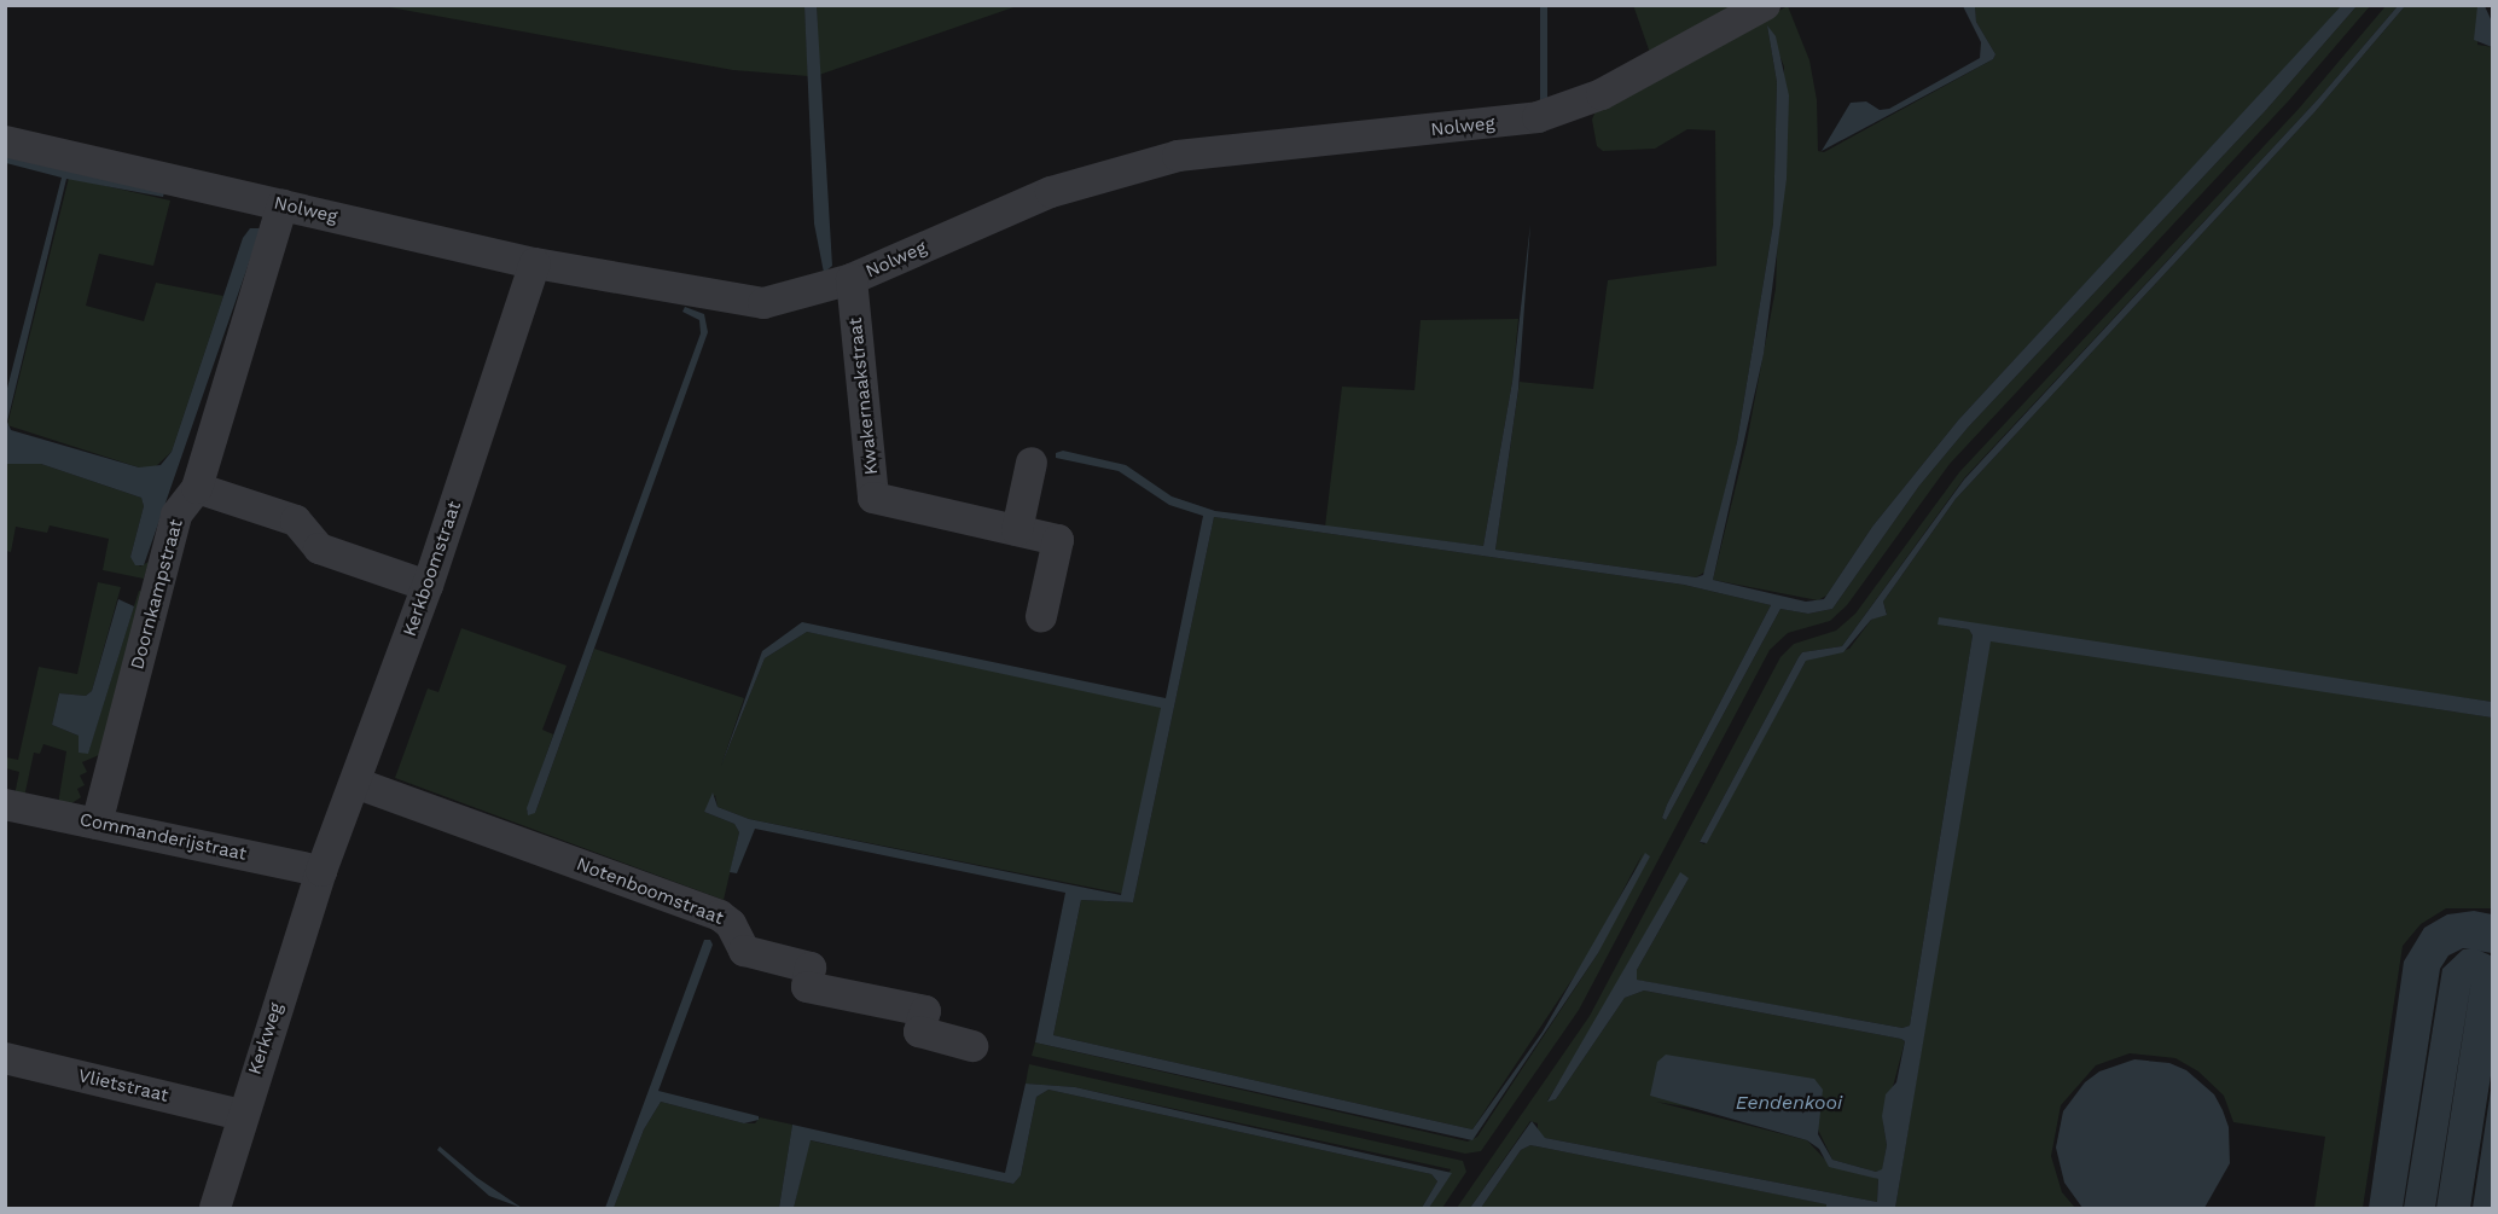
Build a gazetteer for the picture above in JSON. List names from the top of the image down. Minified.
{"streets":{"street":["Nolweg","Kwakernaakstraat","Kerkboomstraat","Doornkampstraat","Commanderijstraat","Notenboomstraat","Kerkweg","Vlietstraat"]},"crossings":[["Nolweg","Kwakernaakstraat"],["Nolweg","Kerkboomstraat"],["Nolweg","Doornkampstraat"],["Kerkboomstraat","Commanderijstraat"],["Kerkboomstraat","Notenboomstraat"],["Kerkboomstraat","Kerkweg"],["Doornkampstraat","Commanderijstraat"],["Commanderijstraat","Kerkweg"],["Kerkweg","Vlietstraat"]],"water":["Eendenkooi"]}
